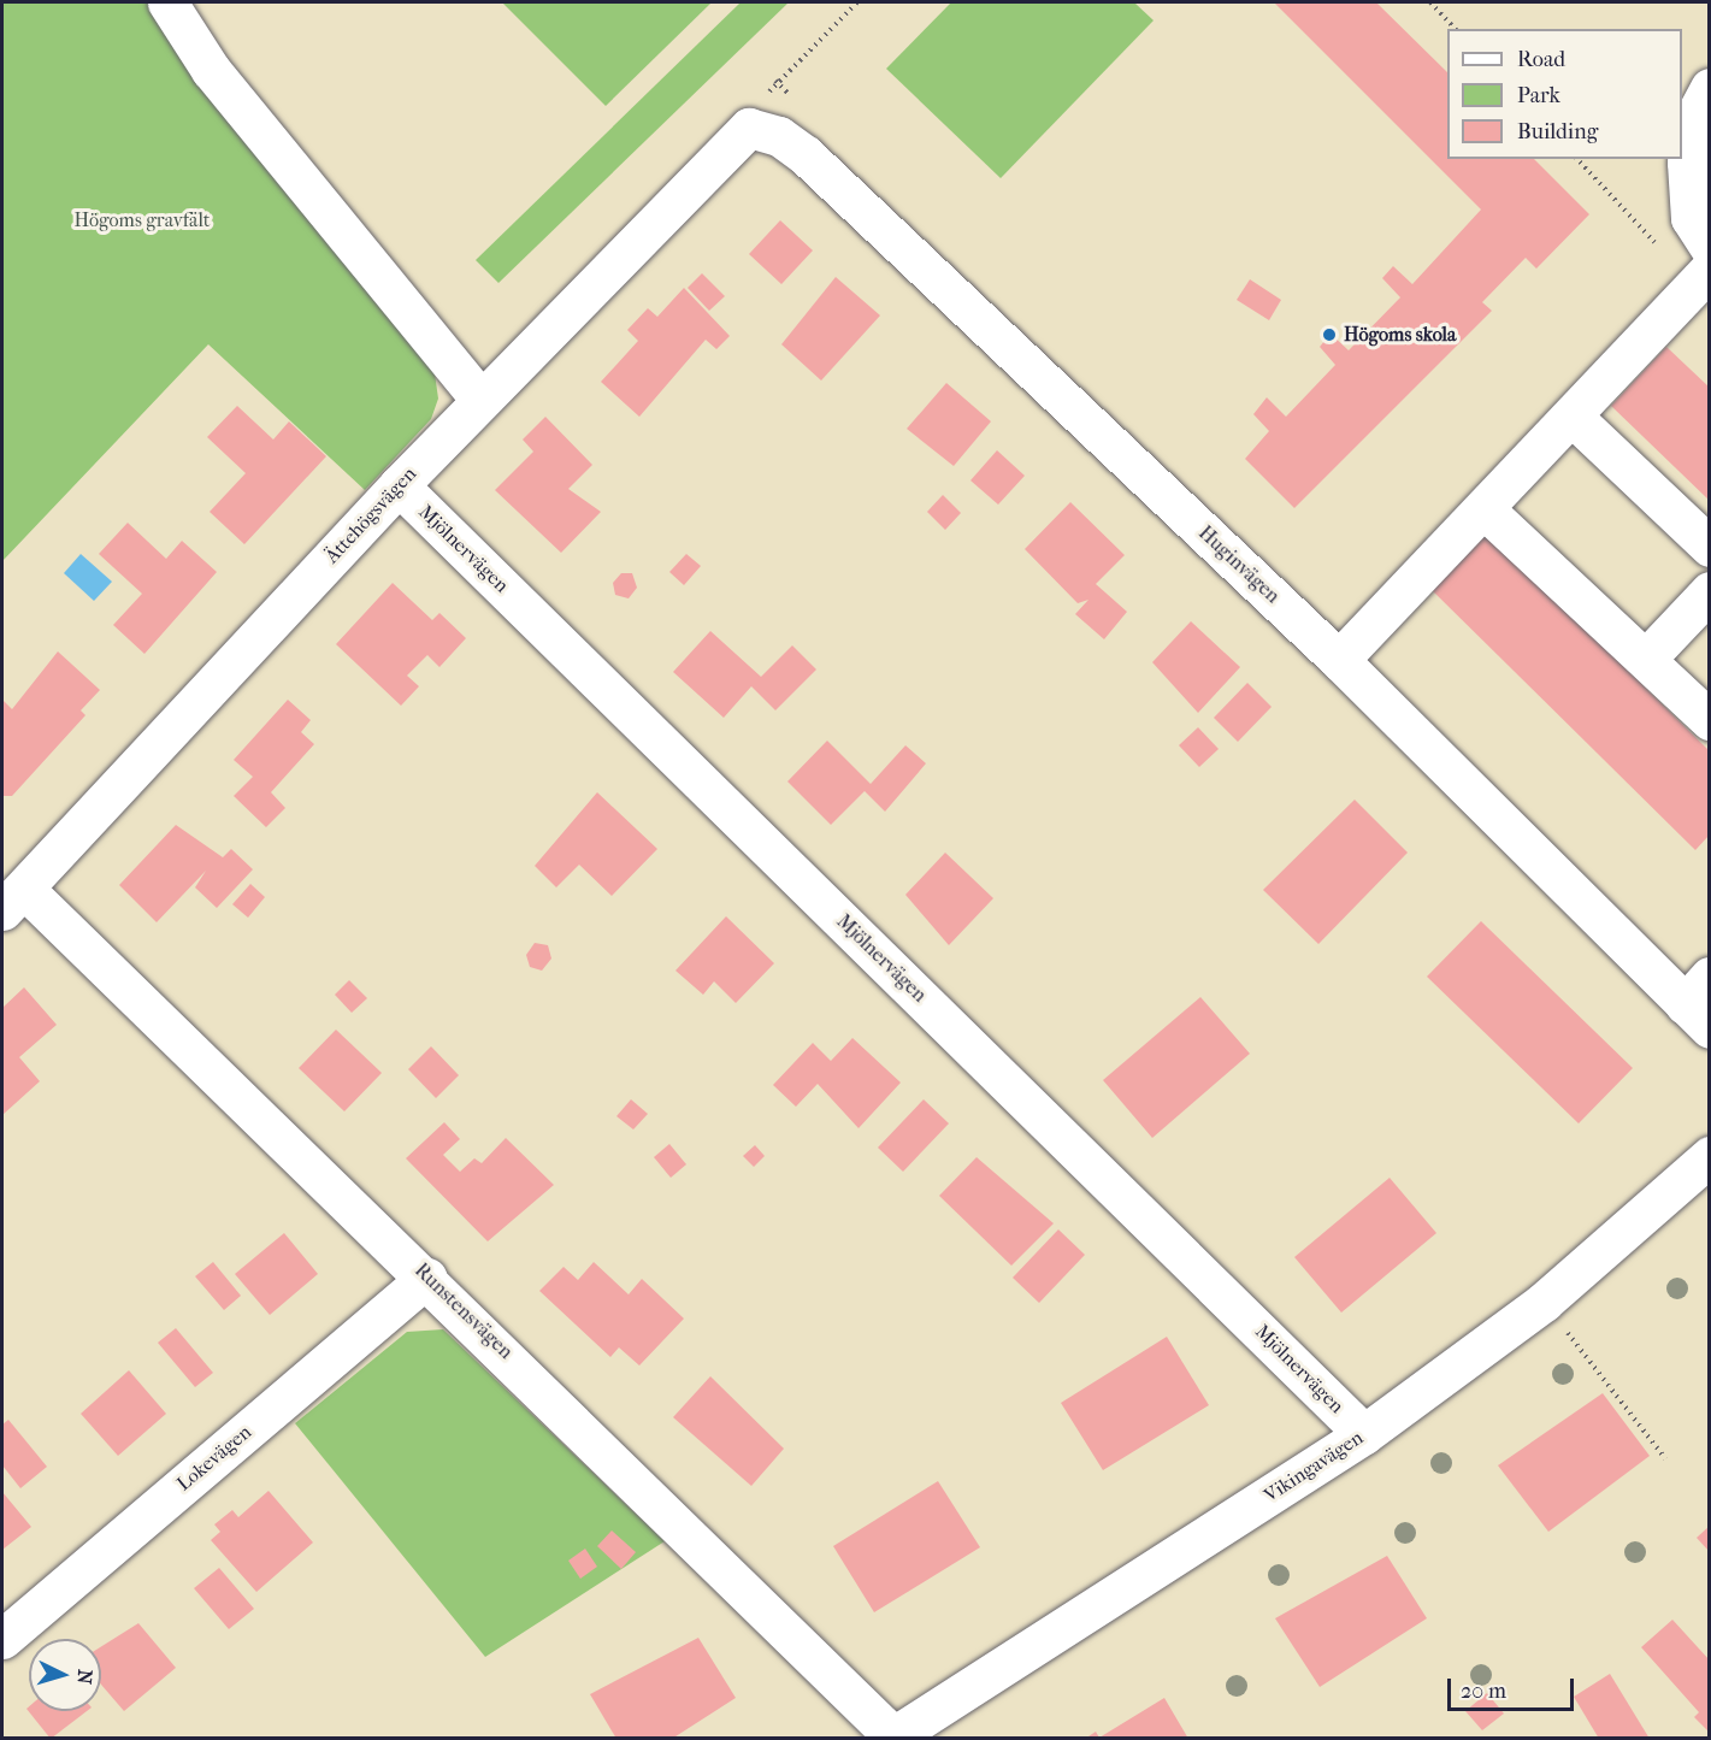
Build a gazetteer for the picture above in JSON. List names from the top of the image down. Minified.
{"streets":{"street":["Ättehögsvägen","Mjölnervägen","Huginvägen","Runstensvägen","Lokevägen","Vikingavägen"]},"crossings":[["Ättehögsvägen","Mjölnervägen"],["Ättehögsvägen","Huginvägen"],["Ättehögsvägen","Runstensvägen"],["Mjölnervägen","Vikingavägen"],["Runstensvägen","Lokevägen"],["Runstensvägen","Vikingavägen"]],"parks":["Högoms gravfält"],"places":["Högoms skola"],"legend":["Road","Park","Building"],"scale_bar":"20 m","north":"right"}
